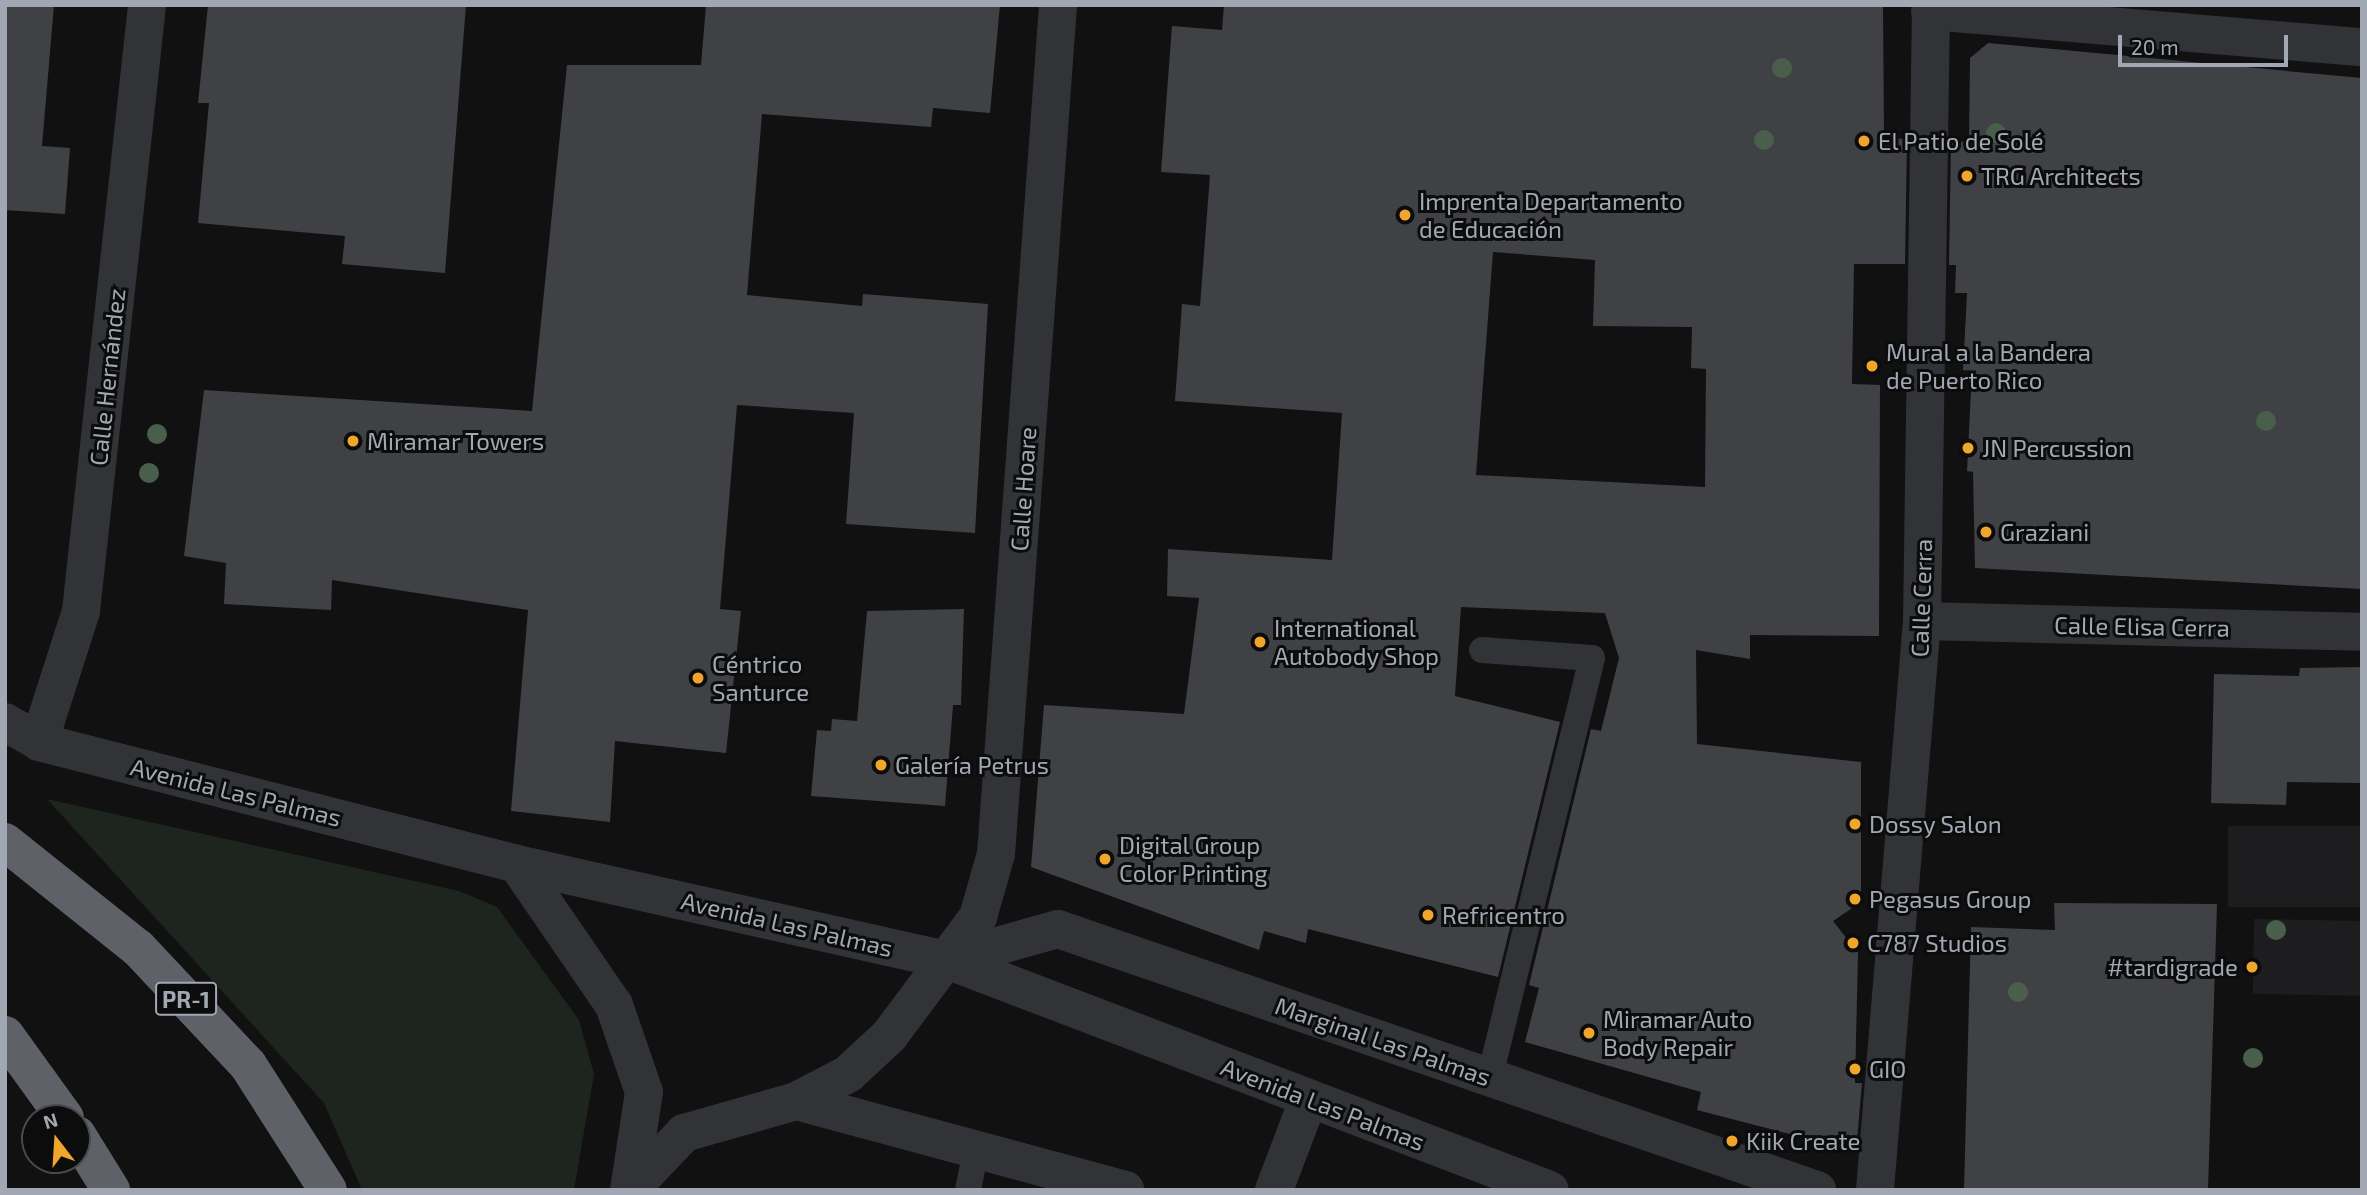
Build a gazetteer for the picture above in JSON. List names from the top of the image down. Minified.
{"streets":{"highway":["PR-1"],"street":["Calle Hernández","Calle Hoare","Calle Cerra","Calle Elisa Cerra","Avenida Las Palmas","Marginal Las Palmas"]},"crossings":[["Calle Hernández","Avenida Las Palmas"],["Calle Hoare","Avenida Las Palmas"],["Calle Hoare","Marginal Las Palmas"],["Calle Cerra","Calle Elisa Cerra"],["Avenida Las Palmas","Marginal Las Palmas"]],"places":["El Patio de Solé","TRG Architects","Imprenta Departamento de Educación","Mural a la Bandera de Puerto Rico","Miramar Towers","JN Percussion","Graziani","International Autobody Shop","Céntrico Santurce","Galería Petrus","Dossy Salon","Digital Group Color Printing","Pegasus Group","Refricentro","C787 Studios","#tardigrade","Miramar Auto Body Repair","GIO","Kiik Create"],"scale_bar":"20 m","north":"top"}
